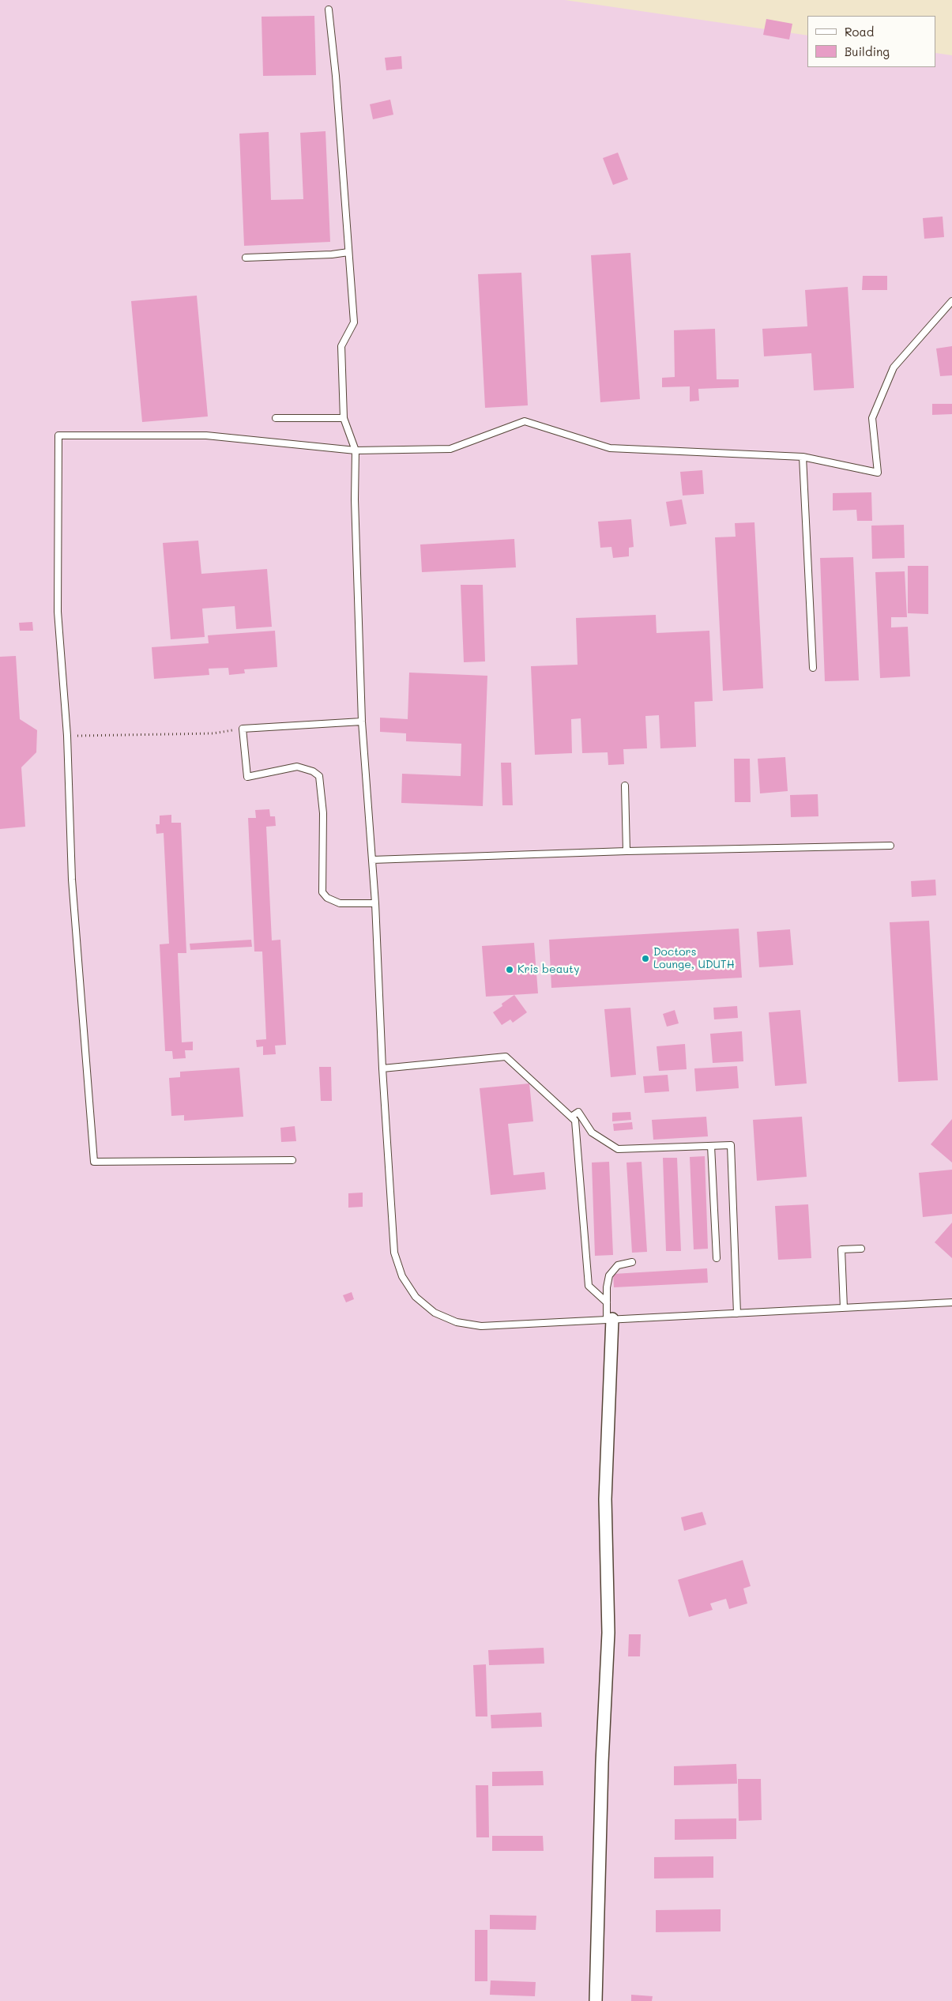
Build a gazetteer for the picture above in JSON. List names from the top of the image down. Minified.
{"places":["Doctors Lounge, UDUTH","Kris beauty"],"legend":["Road","Building"]}
